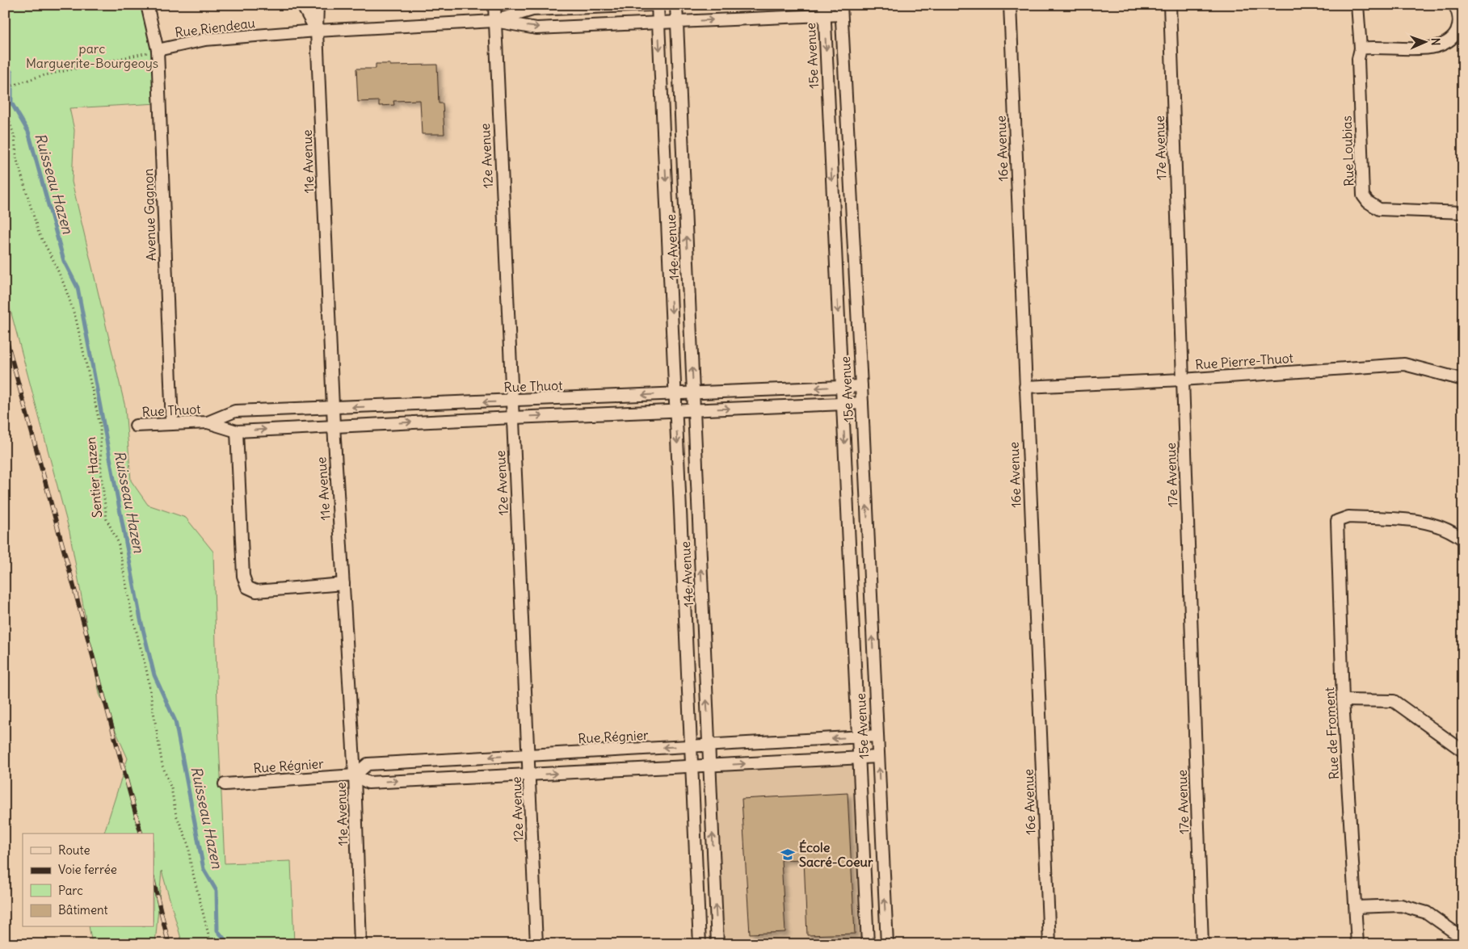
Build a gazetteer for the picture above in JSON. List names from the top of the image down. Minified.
{"streets":{"street":["Rue Riendeau","15e Avenue","17e Avenue","16e Avenue","Rue Loubias","12e Avenue","11e Avenue","Avenue Gagnon","14e Avenue","Rue Pierre-Thuot","Rue Thuot","Rue de Froment","Rue Régnier"],"path":["Sentier Hazen"]},"crossings":[["Rue Riendeau","15e Avenue"],["Rue Riendeau","12e Avenue"],["Rue Riendeau","11e Avenue"],["Rue Riendeau","Avenue Gagnon"],["Rue Riendeau","14e Avenue"],["15e Avenue","Rue Thuot"],["15e Avenue","Rue Régnier"],["17e Avenue","Rue Pierre-Thuot"],["16e Avenue","Rue Pierre-Thuot"],["12e Avenue","Rue Thuot"],["12e Avenue","Rue Régnier"],["11e Avenue","Rue Thuot"],["11e Avenue","Rue Régnier"],["Avenue Gagnon","Rue Thuot"],["14e Avenue","Rue Thuot"],["14e Avenue","Rue Régnier"]],"water":["Ruisseau Hazen"],"parks":["parc Marguerite-Bourgeoys"],"places":{"school or university":["École Sacré-Coeur"]},"legend":["Route","Voie ferrée","Parc","Bâtiment"],"north":"right"}
